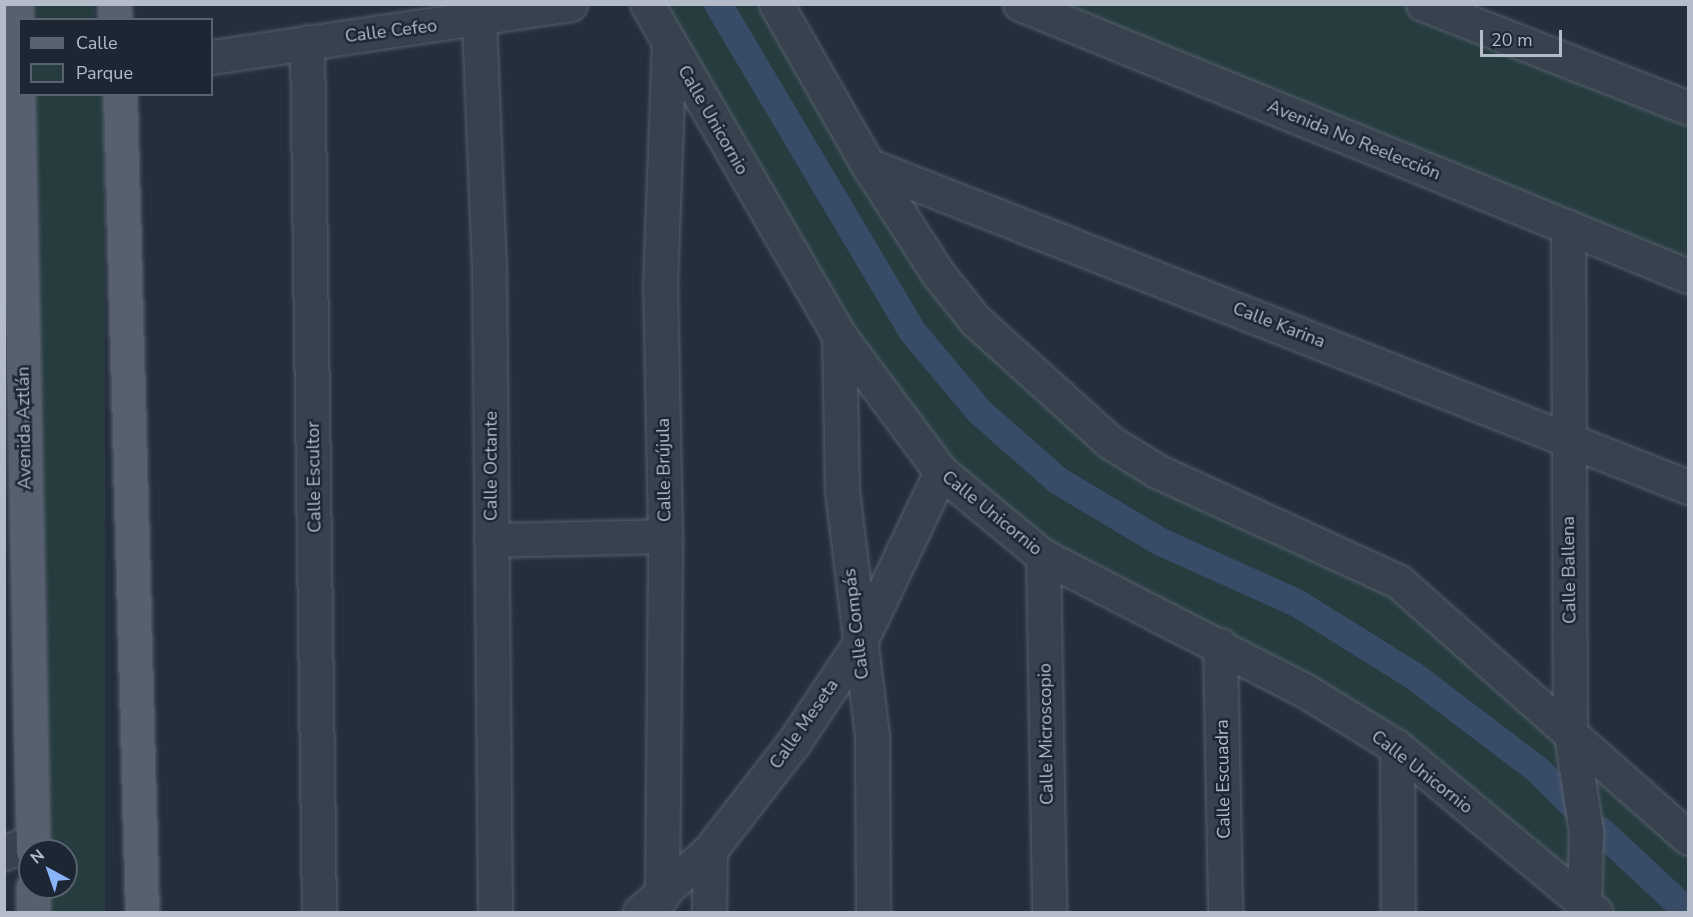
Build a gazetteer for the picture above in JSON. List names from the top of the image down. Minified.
{"streets":{"main road":["Avenida Aztlán"],"street":["Calle Cefeo","Calle Unicornio","Avenida No Reelección","Calle Karina","Calle Octante","Calle Brújula","Calle Escultor","Calle Ballena","Calle Compás","Calle Meseta","Calle Microscopio","Calle Escuadra"]},"crossings":[["Calle Cefeo","Calle Octante"],["Calle Cefeo","Calle Escultor"],["Calle Unicornio","Calle Brújula"],["Calle Unicornio","Calle Ballena"],["Calle Unicornio","Calle Compás"],["Calle Unicornio","Calle Meseta"],["Calle Unicornio","Calle Microscopio"],["Calle Unicornio","Calle Escuadra"],["Avenida No Reelección","Calle Ballena"],["Calle Karina","Calle Ballena"],["Calle Brújula","Calle Meseta"],["Calle Compás","Calle Meseta"]],"legend":["Calle","Parque"],"scale_bar":"20 m","north":"top left"}
